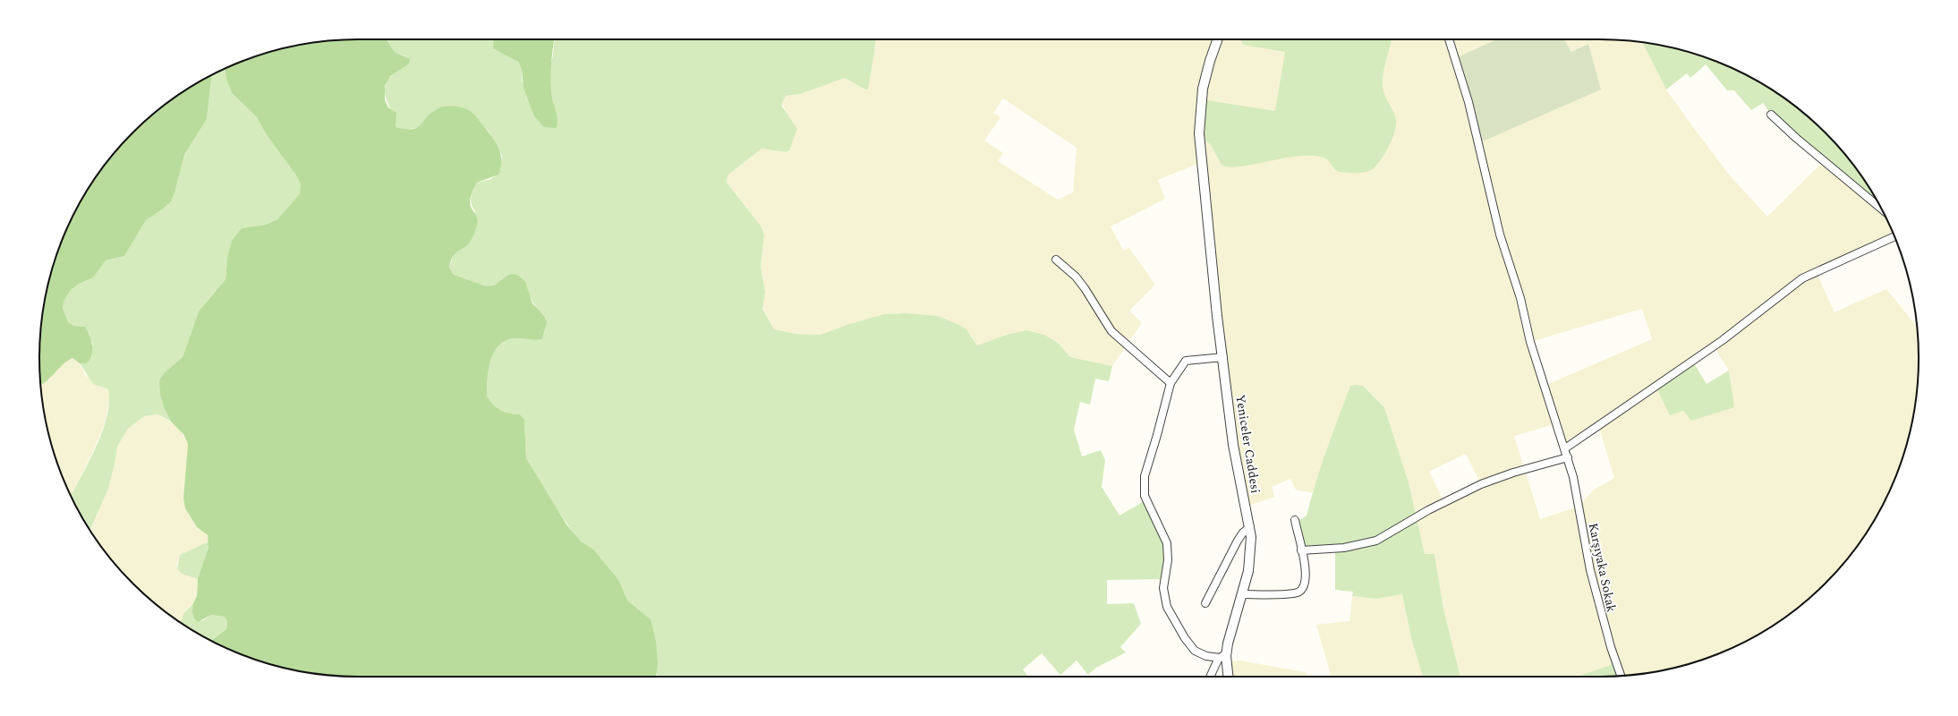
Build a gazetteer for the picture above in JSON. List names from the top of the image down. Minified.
{"streets":{"street":["Yeniceler Caddesi","Karşıyaka Sokak"]}}
